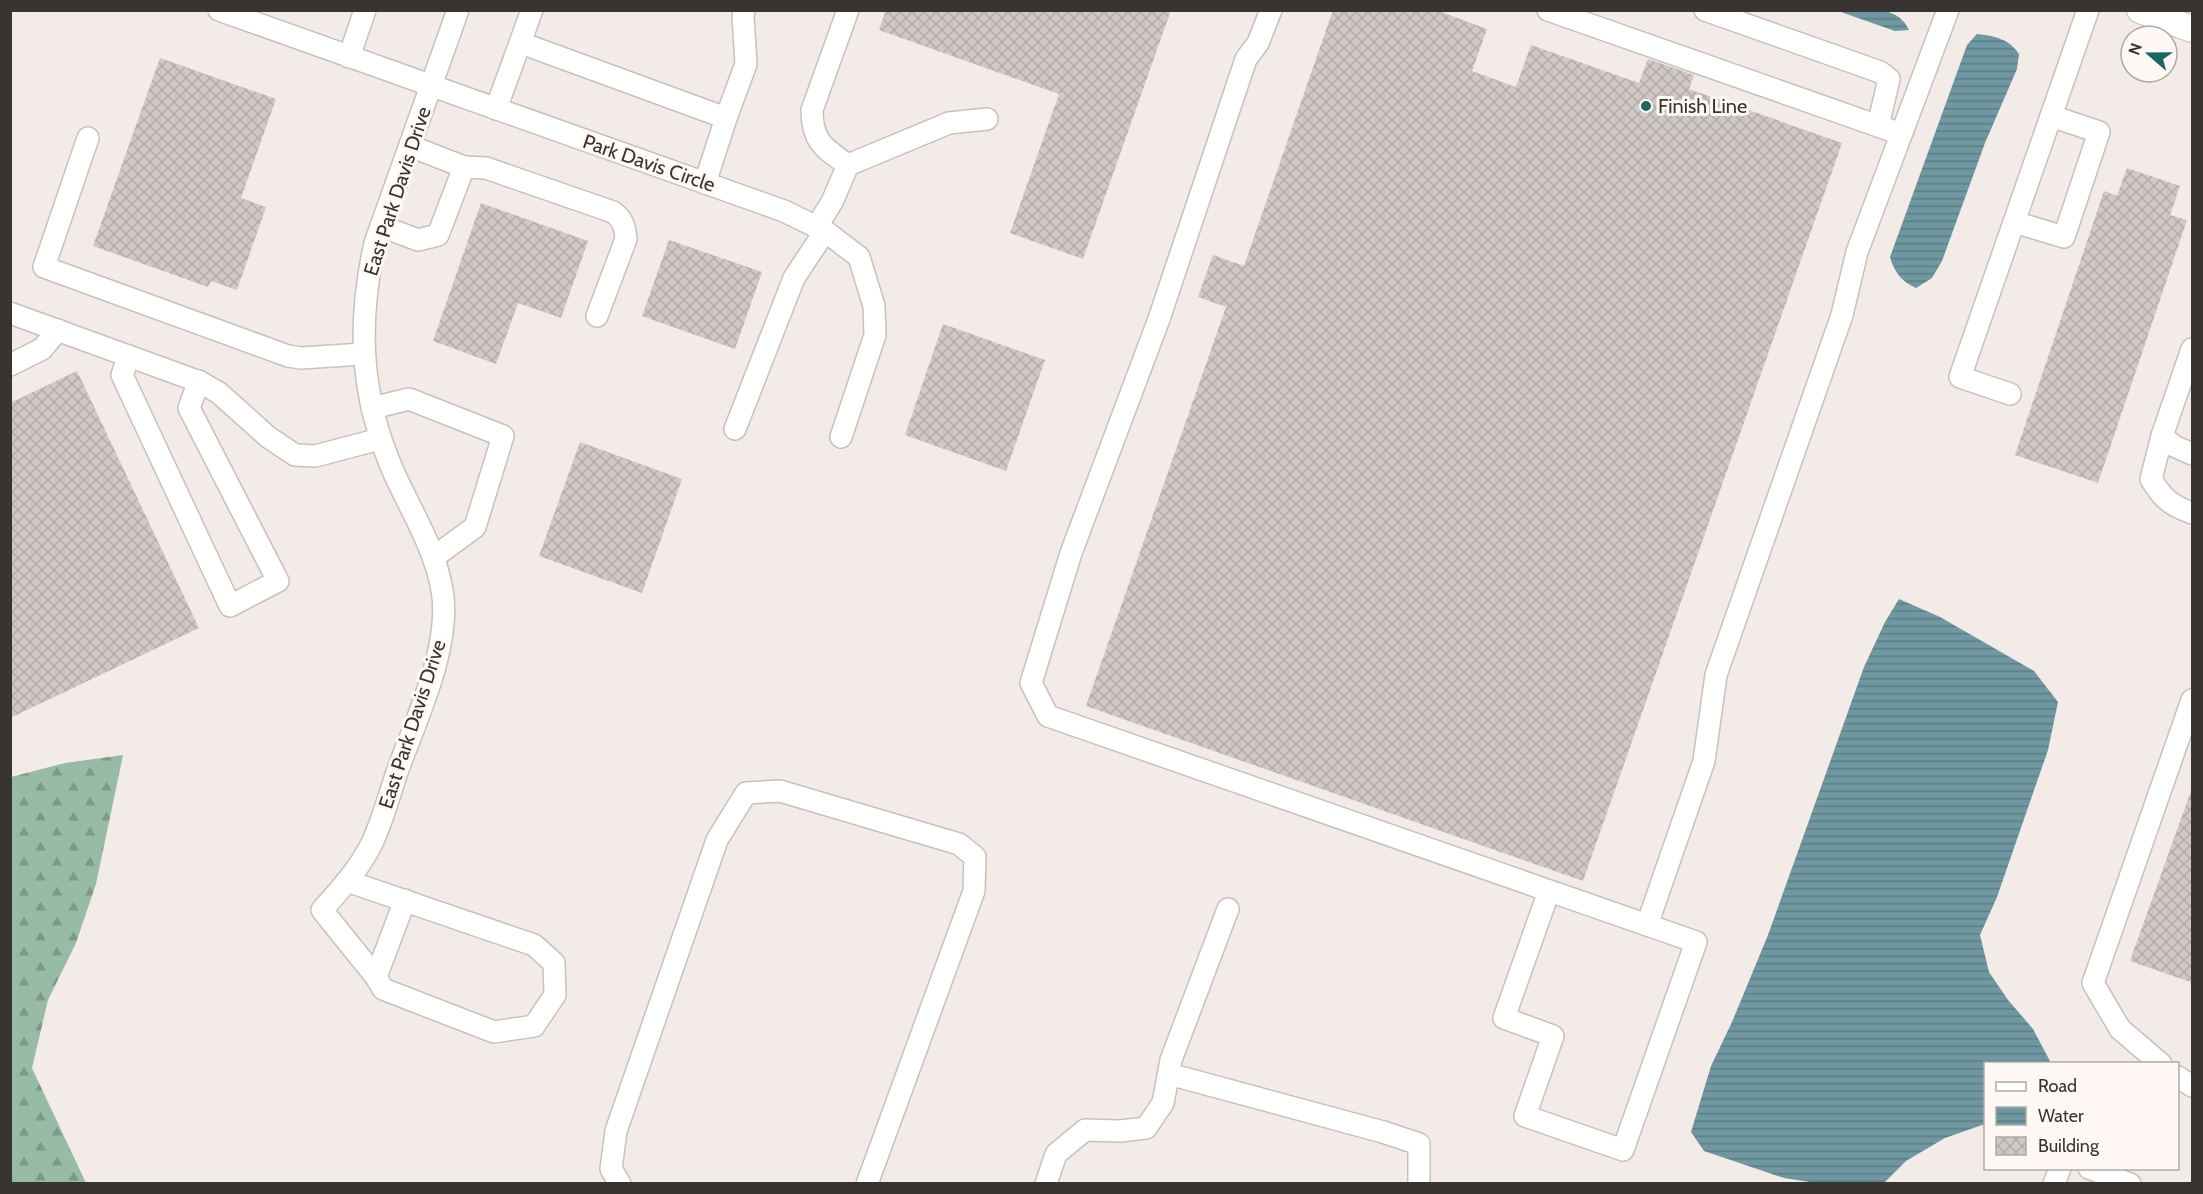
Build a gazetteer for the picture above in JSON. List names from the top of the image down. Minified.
{"streets":{"street":["Park Davis Circle","East Park Davis Drive"]},"crossings":[["Park Davis Circle","East Park Davis Drive"]],"places":["Finish Line"],"legend":["Road","Water","Building"],"north":"left"}
